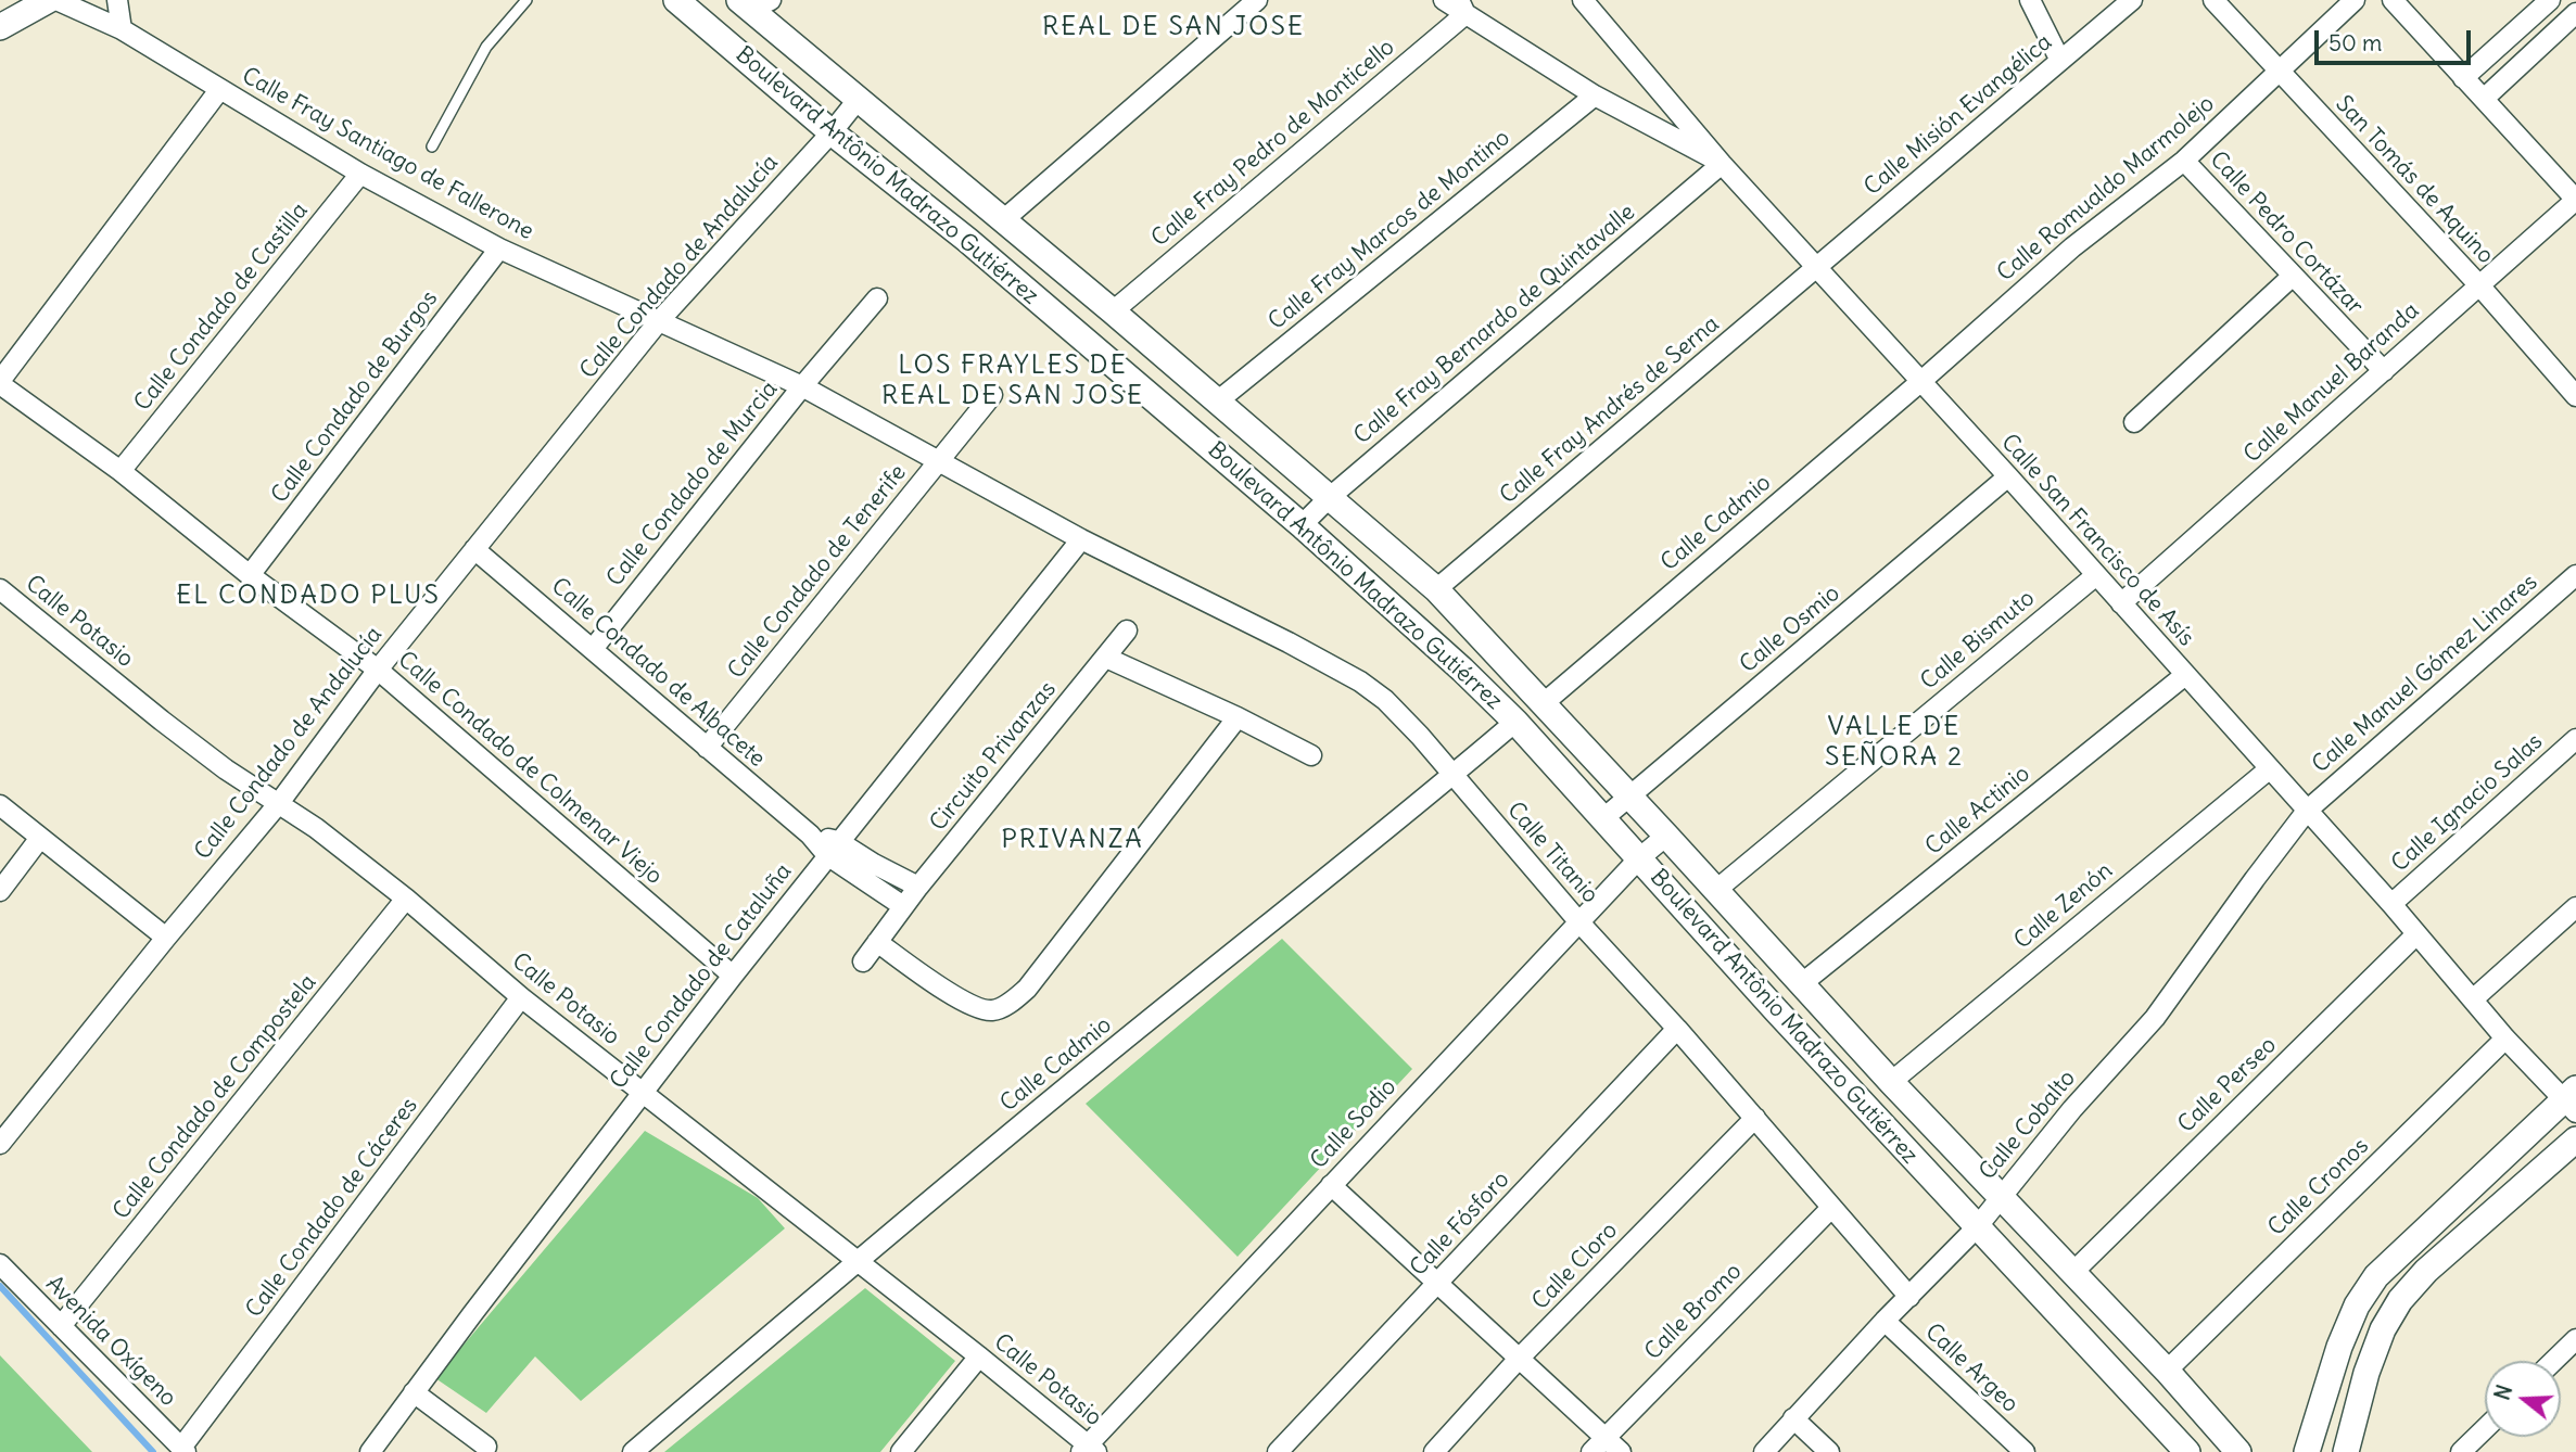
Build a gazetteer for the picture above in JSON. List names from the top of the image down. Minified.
{"streets":{"street":["Calle Misión Evangélica","Calle Fray Pedro de Monticello","Calle Fray Santiago de Fallerone","Boulevard Antônio Madrazo Gutiérrez","San Tomás de Aquino","Calle Romualdo Marmolejo","Calle Fray Marcos de Montino","Calle Pedro Cortázar","Calle Condado de Andalucía","Calle Condado de Castilla","Calle Fray Bernardo de Quintavalle","Calle Manuel Baranda","Calle Condado de Burgos","Calle Fray Andrés de Serna","Calle Condado de Murcia","Calle Cadmio","Calle San Francisco de Asís","Calle Condado de Tenerife","Calle Potasio","Calle Osmio","Calle Bismuto","Calle Condado de Albacete","Calle Manuel Gómez Linares","Circuito Privanzas","Calle Condado de Colmenar Viejo","Calle Ignacio Salas","Calle Actinio","Calle Titanio","Calle Zenón","Calle Condado de Cataluña","Calle Perseo","Calle Condado de Compostela","Calle Sodio","Calle Cobalto","Calle Cronos","Calle Condado de Cáceres","Calle Fósforo","Calle Cloro","Calle Bromo","Avenida Oxígeno","Calle Argeo"]},"crossings":[["Calle Misión Evangélica","Calle Fray Andrés de Serna"],["Calle Misión Evangélica","Calle San Francisco de Asís"],["Calle Fray Pedro de Monticello","Boulevard Antônio Madrazo Gutiérrez"],["Calle Fray Santiago de Fallerone","Calle Condado de Andalucía"],["Calle Fray Santiago de Fallerone","Calle Condado de Castilla"],["Calle Fray Santiago de Fallerone","Calle Condado de Burgos"],["Calle Fray Santiago de Fallerone","Calle Condado de Murcia"],["Calle Fray Santiago de Fallerone","Calle Condado de Tenerife"],["Calle Fray Santiago de Fallerone","Calle Titanio"],["Calle Fray Santiago de Fallerone","Calle Condado de Cataluña"],["Boulevard Antônio Madrazo Gutiérrez","Calle Fray Marcos de Montino"],["Boulevard Antônio Madrazo Gutiérrez","Calle Condado de Andalucía"],["Boulevard Antônio Madrazo Gutiérrez","Calle Fray Bernardo de Quintavalle"],["Boulevard Antônio Madrazo Gutiérrez","Calle Fray Andrés de Serna"],["Boulevard Antônio Madrazo Gutiérrez","Calle Cadmio"],["Boulevard Antônio Madrazo Gutiérrez","Calle Osmio"],["Boulevard Antônio Madrazo Gutiérrez","Calle Bismuto"],["Boulevard Antônio Madrazo Gutiérrez","Calle Actinio"],["Boulevard Antônio Madrazo Gutiérrez","Calle Zenón"],["Boulevard Antônio Madrazo Gutiérrez","Calle Perseo"],["Boulevard Antônio Madrazo Gutiérrez","Calle Sodio"],["Boulevard Antônio Madrazo Gutiérrez","Calle Cobalto"],["Boulevard Antônio Madrazo Gutiérrez","Calle Cronos"],["San Tomás de Aquino","Calle Romualdo Marmolejo"],["San Tomás de Aquino","Calle Manuel Baranda"],["Calle Romualdo Marmolejo","Calle Pedro Cortázar"],["Calle Romualdo Marmolejo","Calle Cadmio"],["Calle Romualdo Marmolejo","Calle San Francisco de Asís"],["Calle Pedro Cortázar","Calle Manuel Baranda"],["Calle Condado de Andalucía","Calle Potasio"],["Calle Condado de Andalucía","Calle Condado de Albacete"],["Calle Condado de Andalucía","Calle Condado de Colmenar Viejo"],["Calle Condado de Castilla","Calle Condado de Colmenar Viejo"],["Calle Fray Bernardo de Quintavalle","Calle San Francisco de Asís"],["Calle Manuel Baranda","Calle San Francisco de Asís"],["Calle Condado de Burgos","Calle Condado de Colmenar Viejo"],["Calle Fray Andrés de Serna","Calle San Francisco de Asís"],["Calle Condado de Murcia","Calle Condado de Albacete"],["Calle Cadmio","Calle San Francisco de Asís"],["Calle Cadmio","Calle Potasio"],["Calle Cadmio","Calle Titanio"],["Calle San Francisco de Asís","Calle Osmio"],["Calle San Francisco de Asís","Calle Bismuto"],["Calle San Francisco de Asís","Calle Manuel Gómez Linares"],["Calle San Francisco de Asís","Calle Ignacio Salas"],["Calle San Francisco de Asís","Calle Actinio"],["Calle San Francisco de Asís","Calle Zenón"],["Calle San Francisco de Asís","Calle Perseo"],["Calle San Francisco de Asís","Calle Cobalto"],["Calle San Francisco de Asís","Calle Cronos"],["Calle Condado de Tenerife","Calle Condado de Albacete"],["Calle Potasio","Calle Condado de Cataluña"],["Calle Potasio","Calle Condado de Compostela"],["Calle Potasio","Calle Sodio"],["Calle Potasio","Calle Condado de Cáceres"],["Calle Condado de Albacete","Calle Condado de Cataluña"],["Calle Manuel Gómez Linares","Calle Cobalto"],["Calle Condado de Colmenar Viejo","Calle Condado de Cataluña"],["Calle Titanio","Calle Condado de Cataluña"],["Calle Titanio","Calle Sodio"],["Calle Titanio","Calle Cobalto"],["Calle Titanio","Calle Fósforo"],["Calle Titanio","Calle Cloro"],["Calle Titanio","Calle Bromo"],["Calle Condado de Compostela","Avenida Oxígeno"],["Calle Cobalto","Calle Argeo"],["Calle Condado de Cáceres","Avenida Oxígeno"]],"districts":["REAL DE SAN JOSE","LOS FRAYLES DE REAL DE SAN JOSE","EL CONDADO PLUS","VALLE DE SEÑORA 2","PRIVANZA"],"scale_bar":"50 m","north":"left"}
